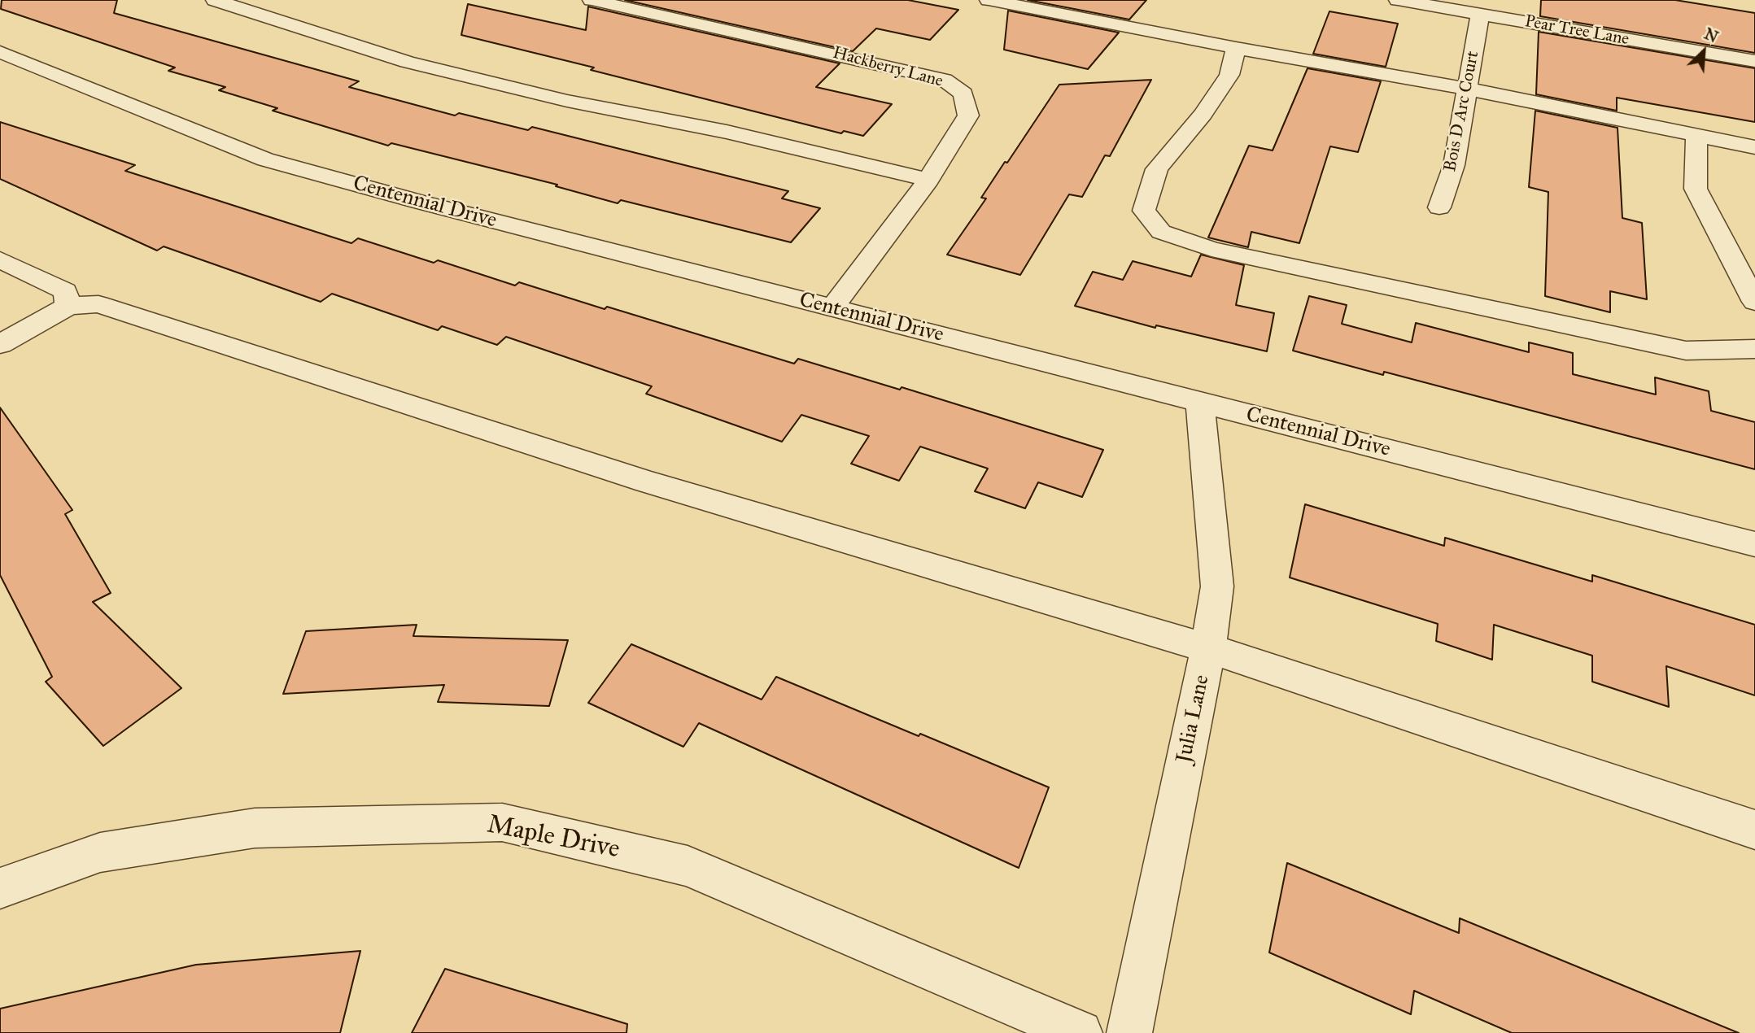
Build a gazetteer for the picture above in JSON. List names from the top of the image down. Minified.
{"streets":{"street":["Pear Tree Lane","Hackberry Lane","Bois D Arc Court","Centennial Drive","Julia Lane","Maple Drive"]},"crossings":[["Pear Tree Lane","Bois D Arc Court"],["Hackberry Lane","Centennial Drive"],["Centennial Drive","Julia Lane"]],"north":"top right"}
